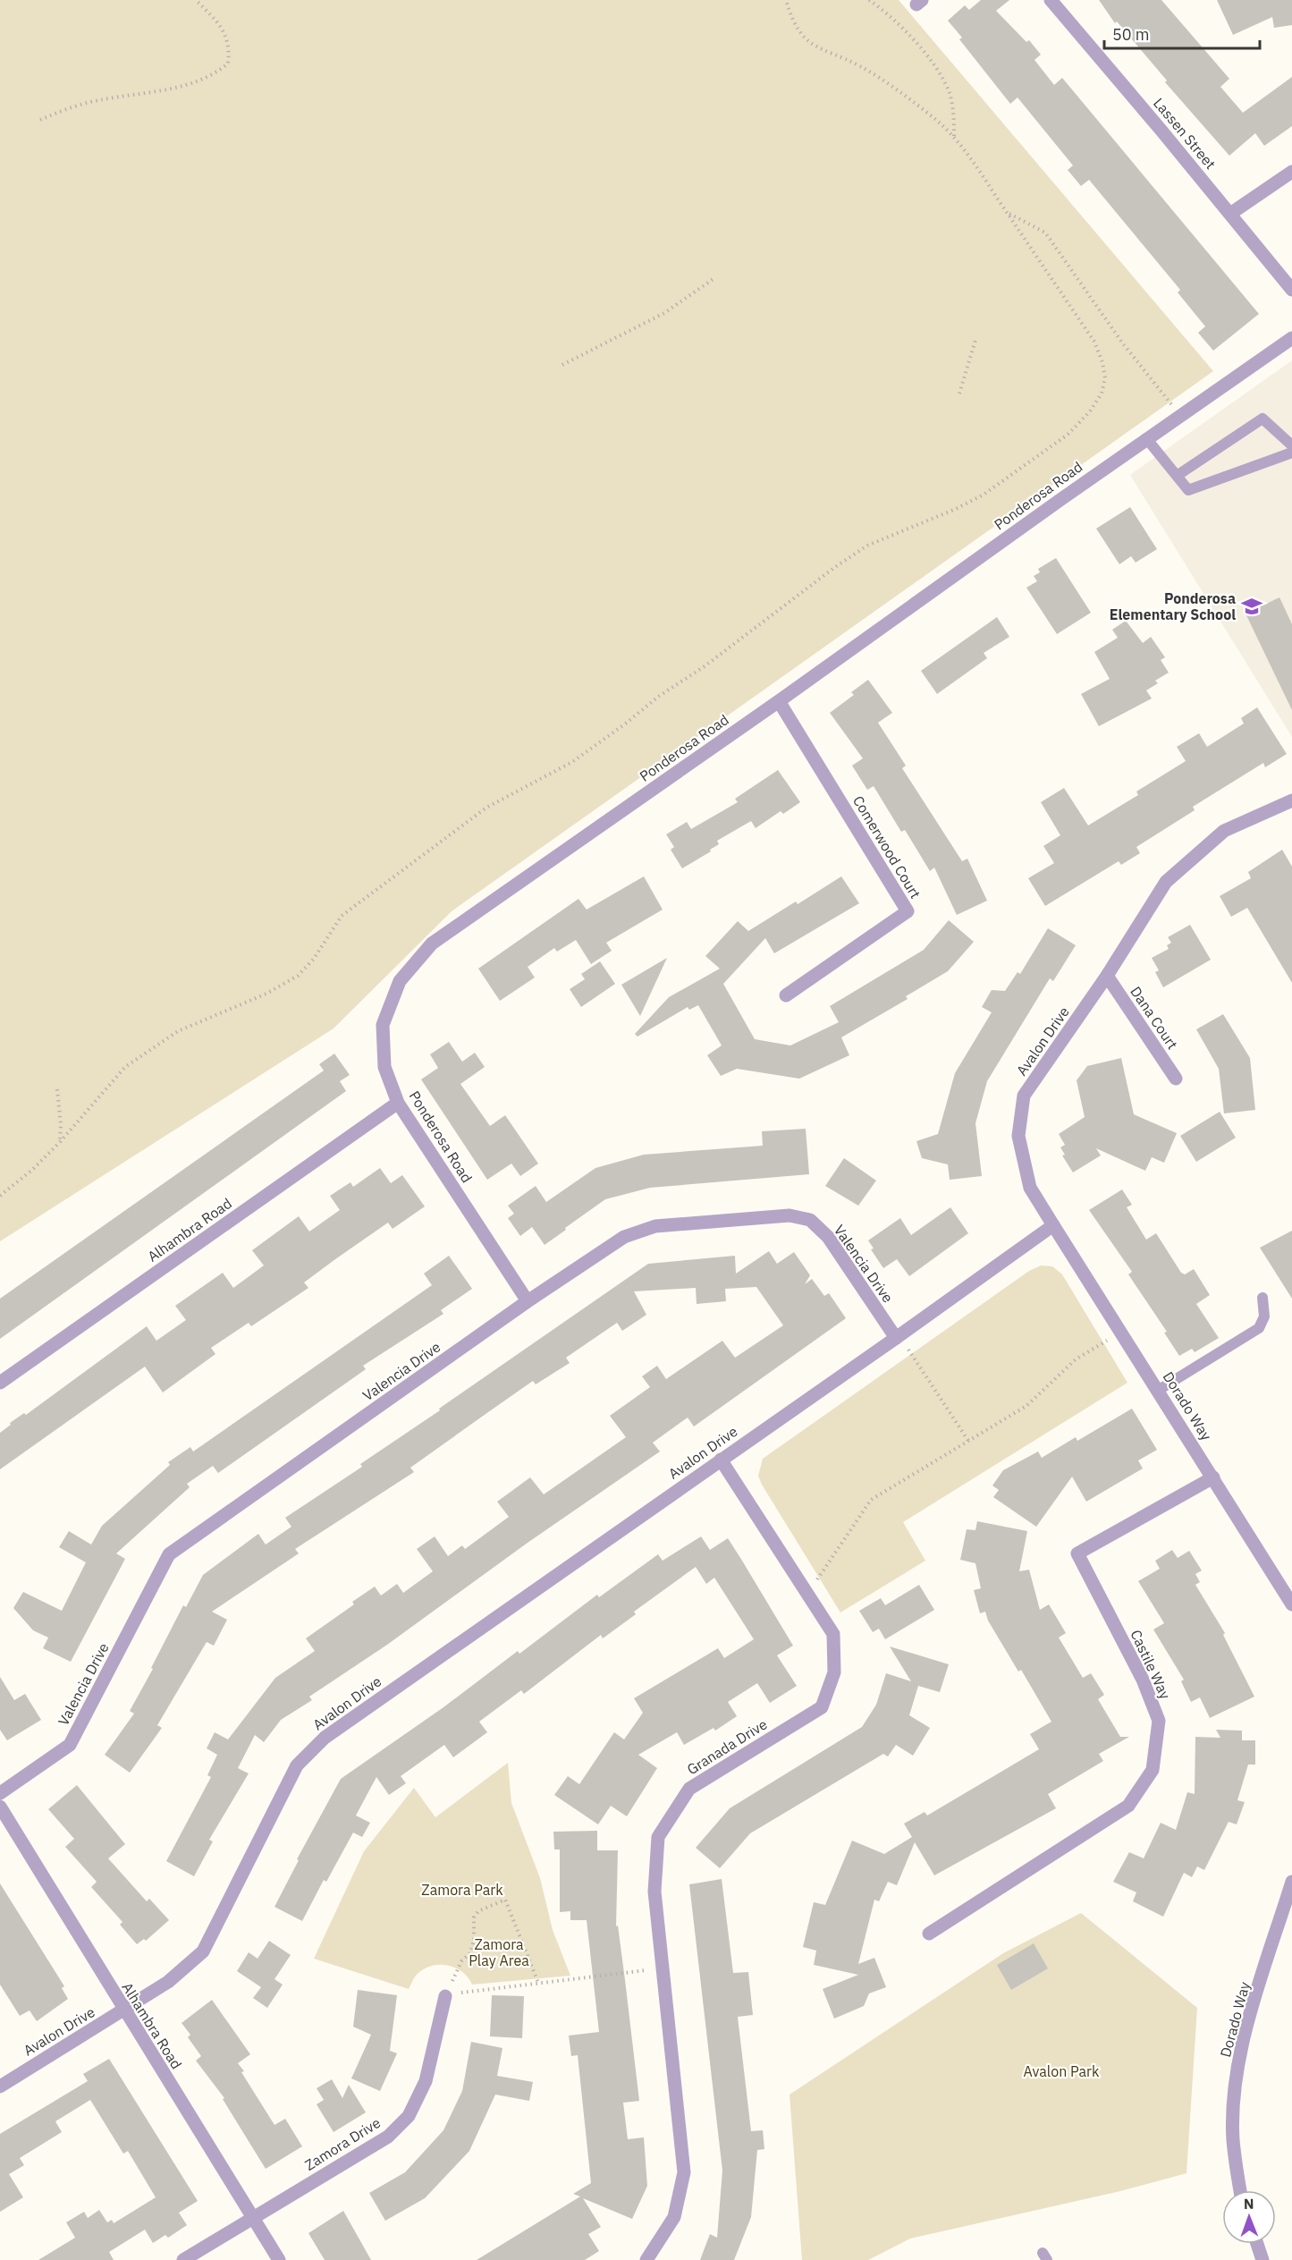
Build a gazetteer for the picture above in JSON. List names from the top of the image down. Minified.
{"streets":{"street":["Lassen Street","Ponderosa Road","Comerwood Court","Dana Court","Avalon Drive","Alhambra Road","Valencia Drive","Dorado Way","Castile Way","Granada Drive","Zamora Drive"]},"crossings":[["Ponderosa Road","Comerwood Court"],["Ponderosa Road","Alhambra Road"],["Ponderosa Road","Valencia Drive"],["Dana Court","Avalon Drive"],["Avalon Drive","Alhambra Road"],["Avalon Drive","Valencia Drive"],["Avalon Drive","Dorado Way"],["Avalon Drive","Granada Drive"],["Alhambra Road","Zamora Drive"],["Dorado Way","Castile Way"]],"parks":["Zamora Park","Zamora Play Area","Avalon Park"],"places":{"school or university":["Ponderosa Elementary School"]},"scale_bar":"50 m","north":"top"}
